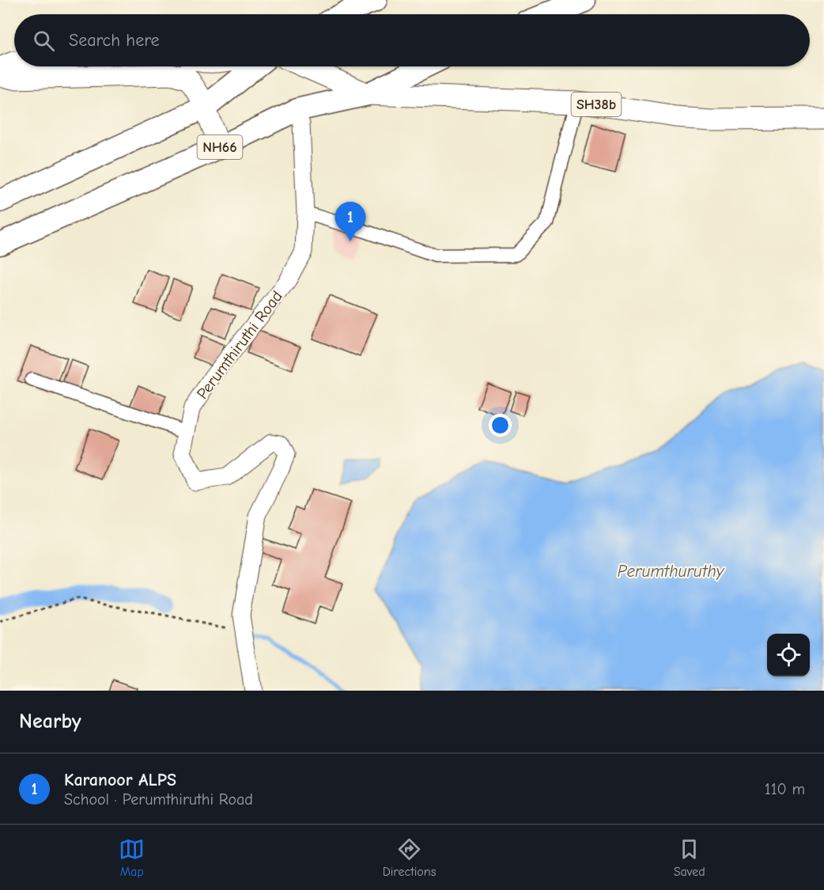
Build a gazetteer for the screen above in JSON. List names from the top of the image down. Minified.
{"streets":{"highway":["NH66"],"main road":["SH38b"],"street":["Perumthiruthi Road"]},"crossings":[["SH38b","NH66"],["NH66","Perumthiruthi Road"]],"water":["Perumthuruthy"],"page":{"search":"Search here","pins":"1","heading":"Nearby","list":[{"mark":"1","name":"Karanoor ALPS","note":"School · Perumthiruthi Road","value":"110 m"}],"nav":["Map","Directions","Saved"]}}
